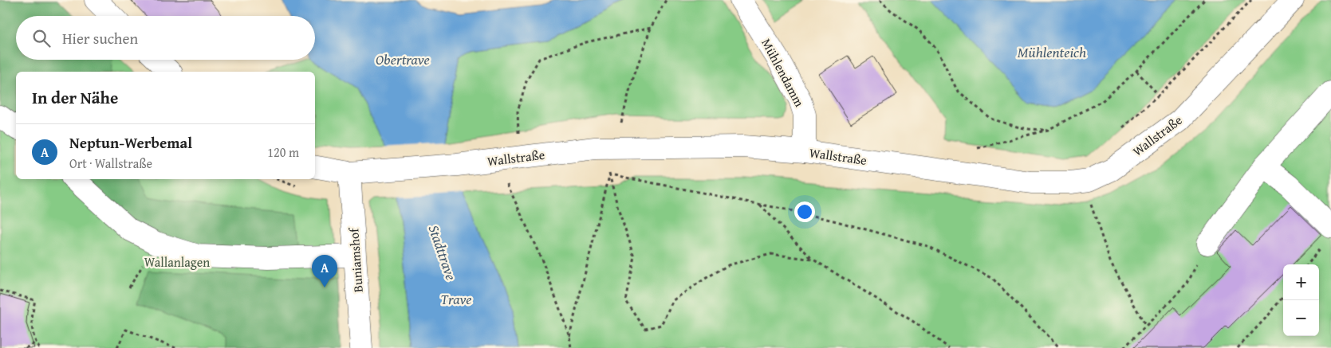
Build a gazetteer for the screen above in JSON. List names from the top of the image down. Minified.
{"streets":{"main road":["Mühlendamm","Wallstraße","Buniamshof"]},"crossings":[["Mühlendamm","Wallstraße"],["Wallstraße","Buniamshof"]],"water":["Mühlenteich","Obertrave","Stadttrave","Trave"],"parks":["Wallanlagen"],"page":{"search":"Hier suchen","heading":"In der Nähe","list":[{"mark":"A","name":"Neptun-Werbemal","note":"Ort · Wallstraße","value":"120 m"}],"pins":"A","map_buttons":["+","−"]}}
